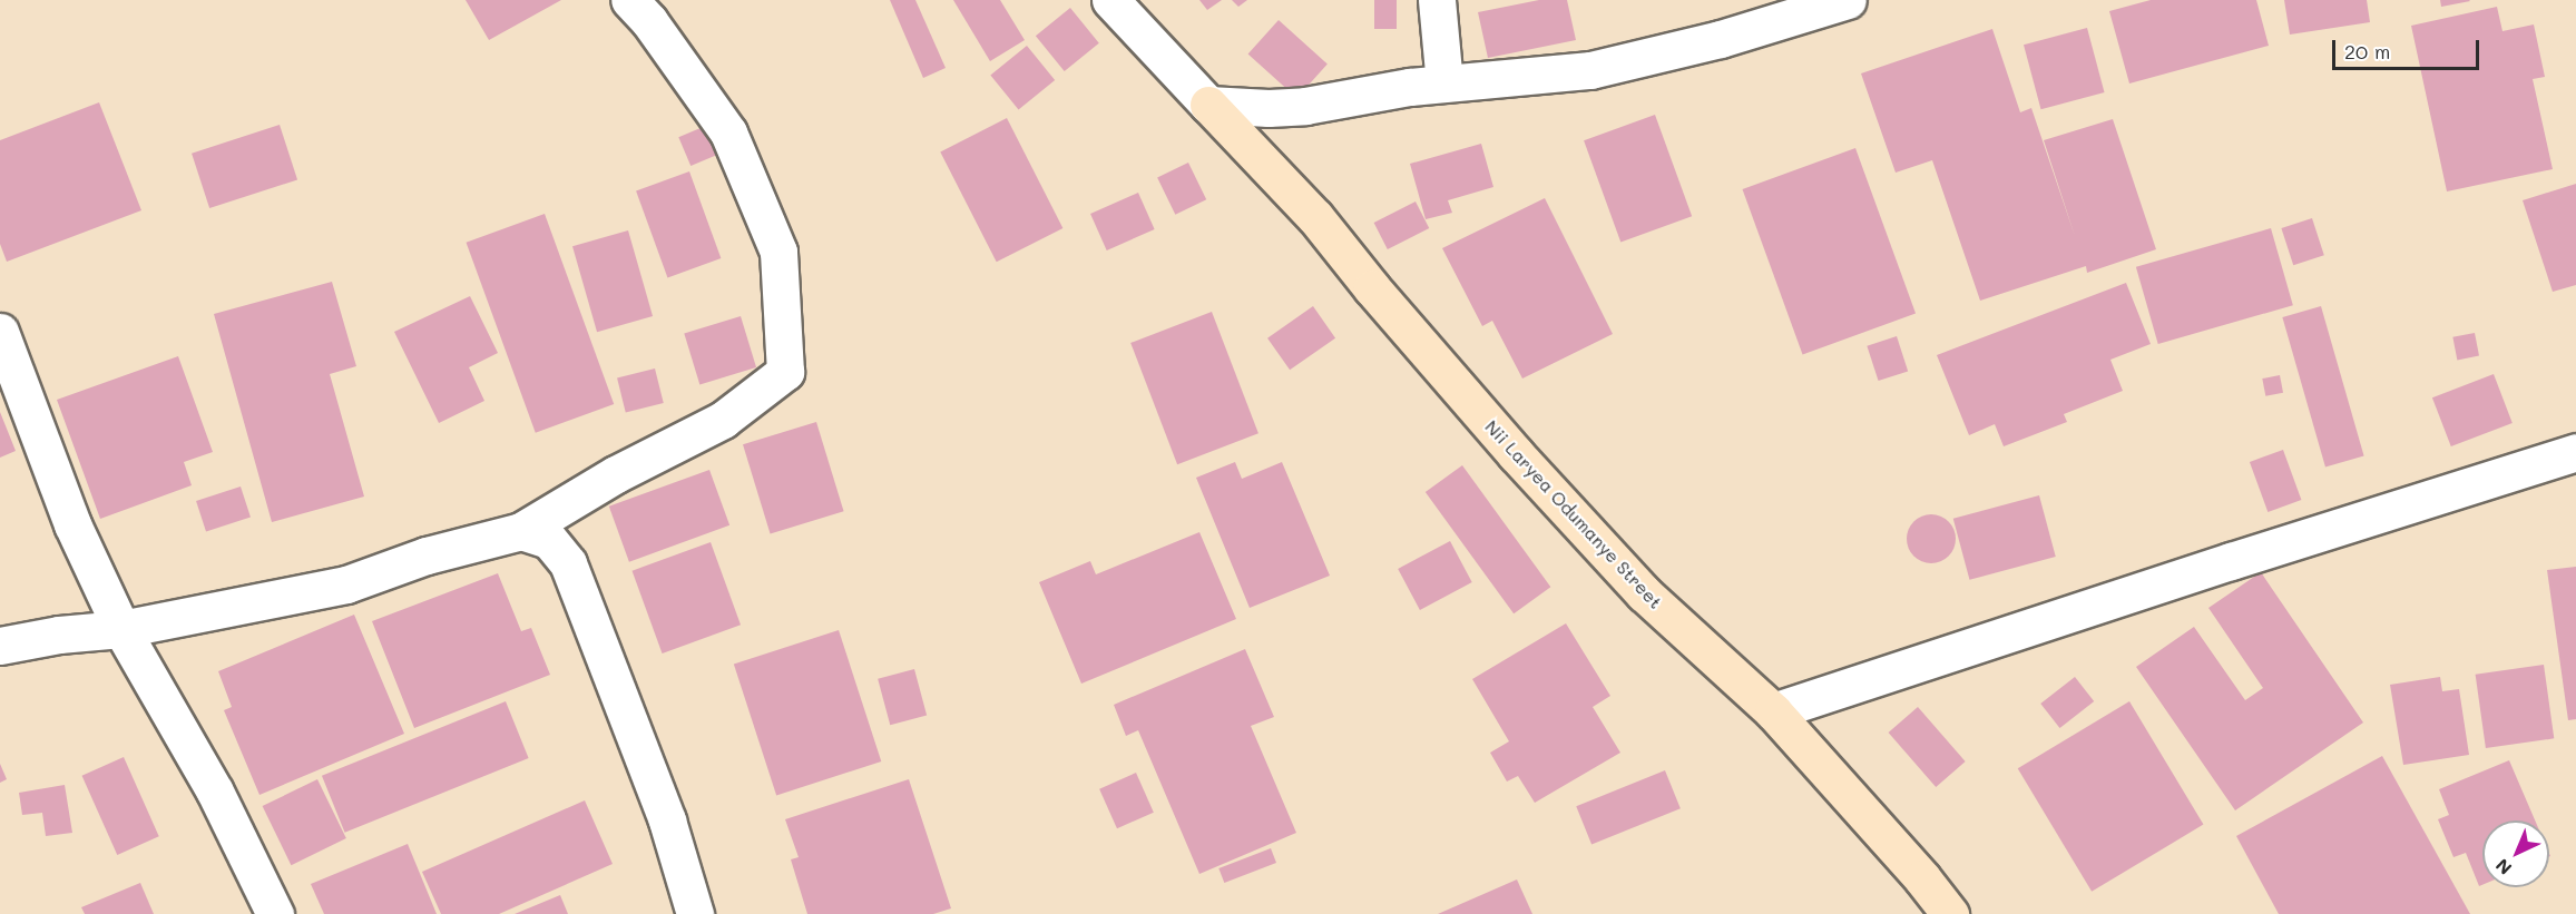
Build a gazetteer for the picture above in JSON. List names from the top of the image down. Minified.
{"streets":{"street":["Nii Laryea Odumanye Street"]},"scale_bar":"20 m","north":"bottom left"}
